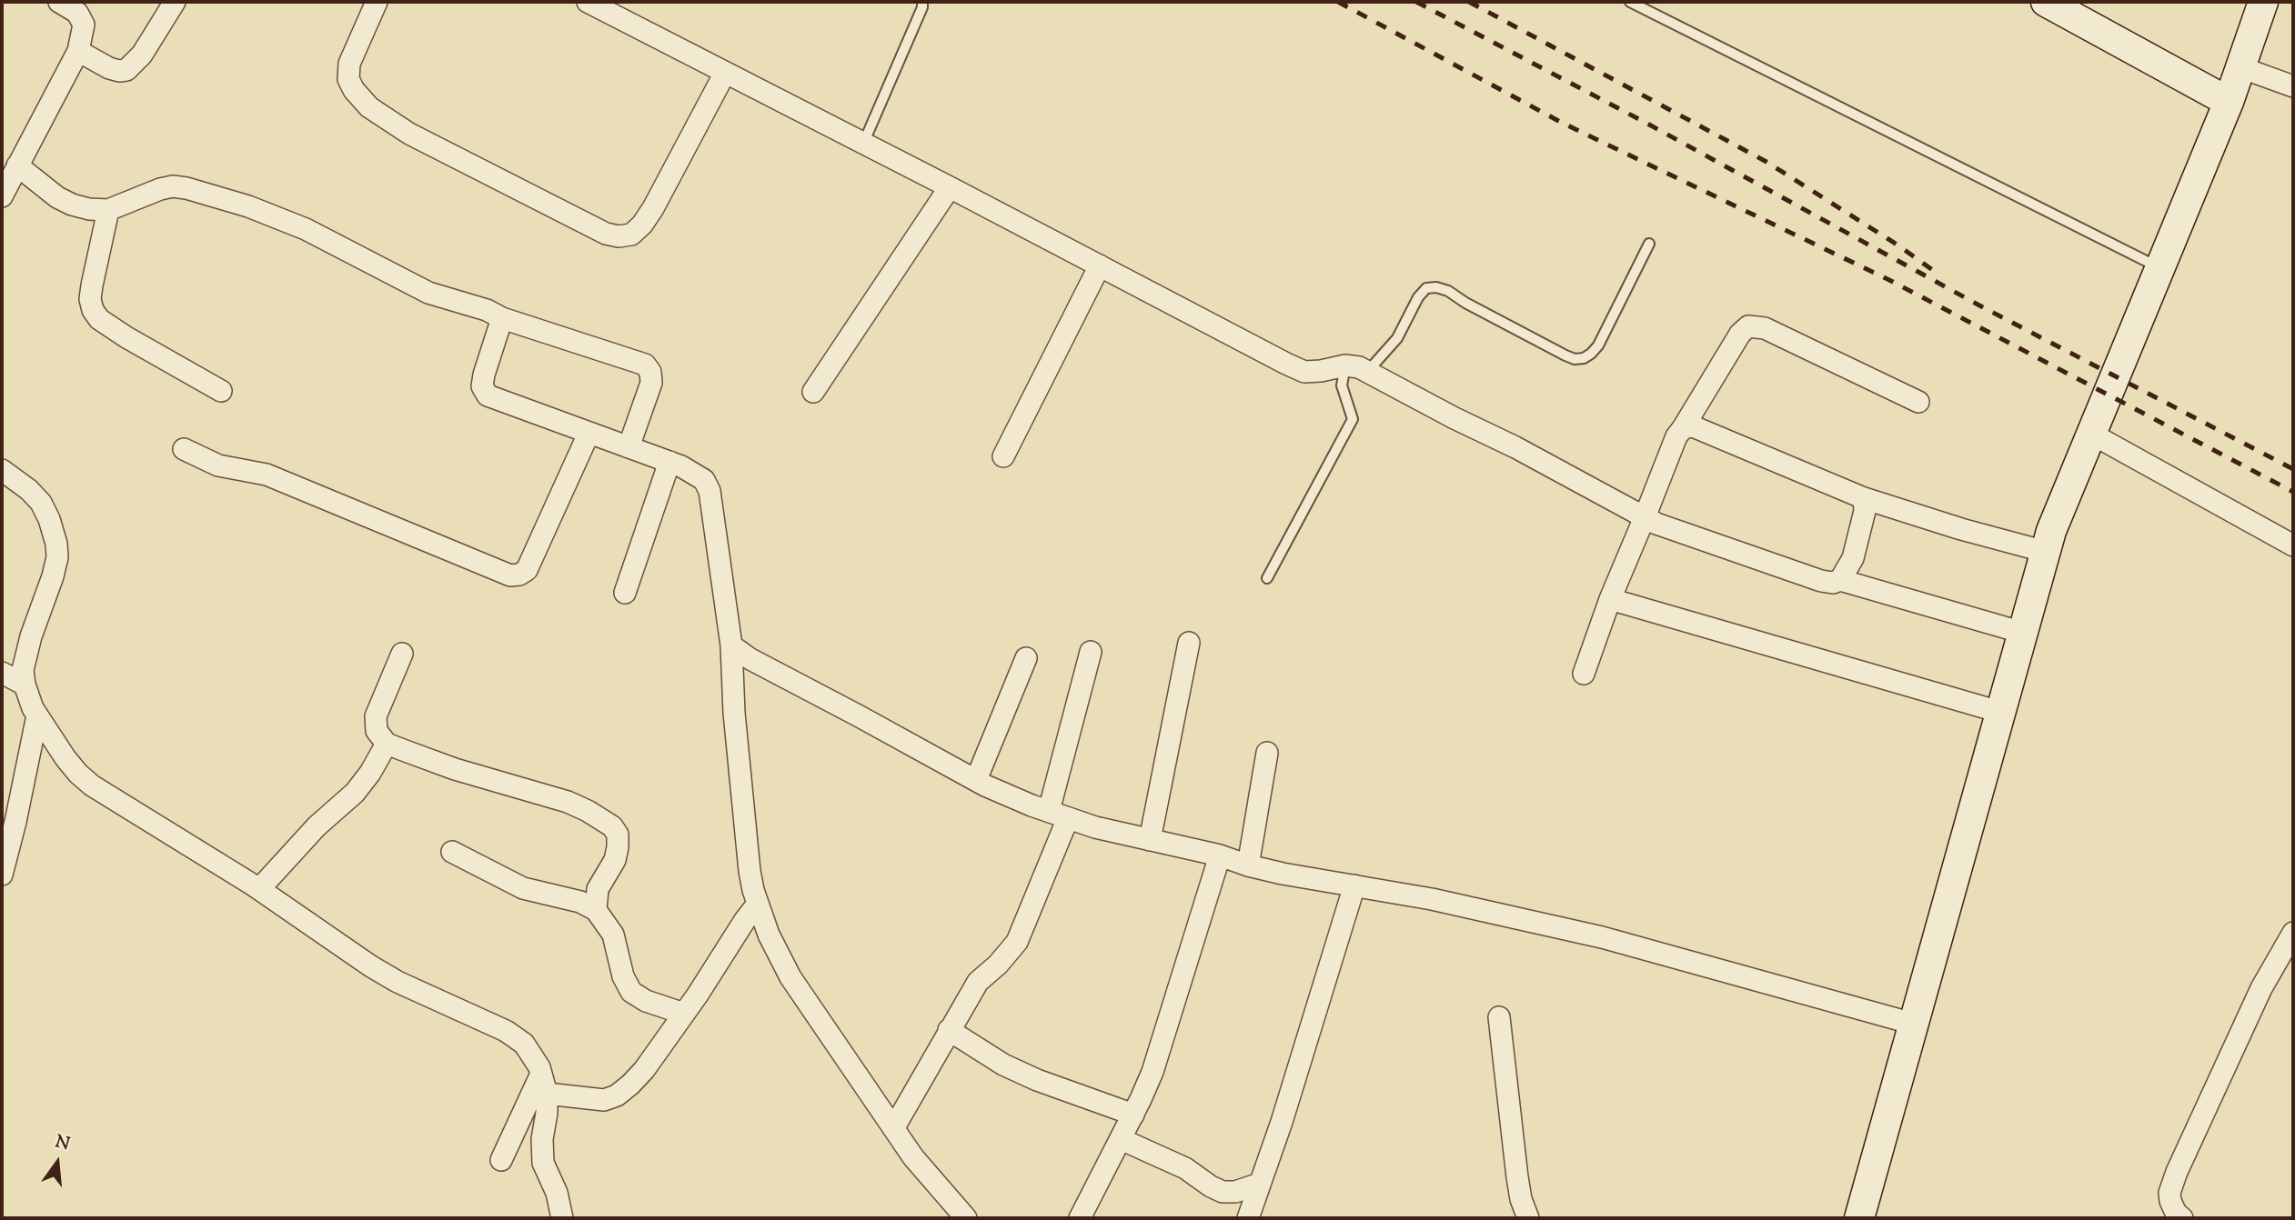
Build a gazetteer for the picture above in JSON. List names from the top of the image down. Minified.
{"north":"top"}
